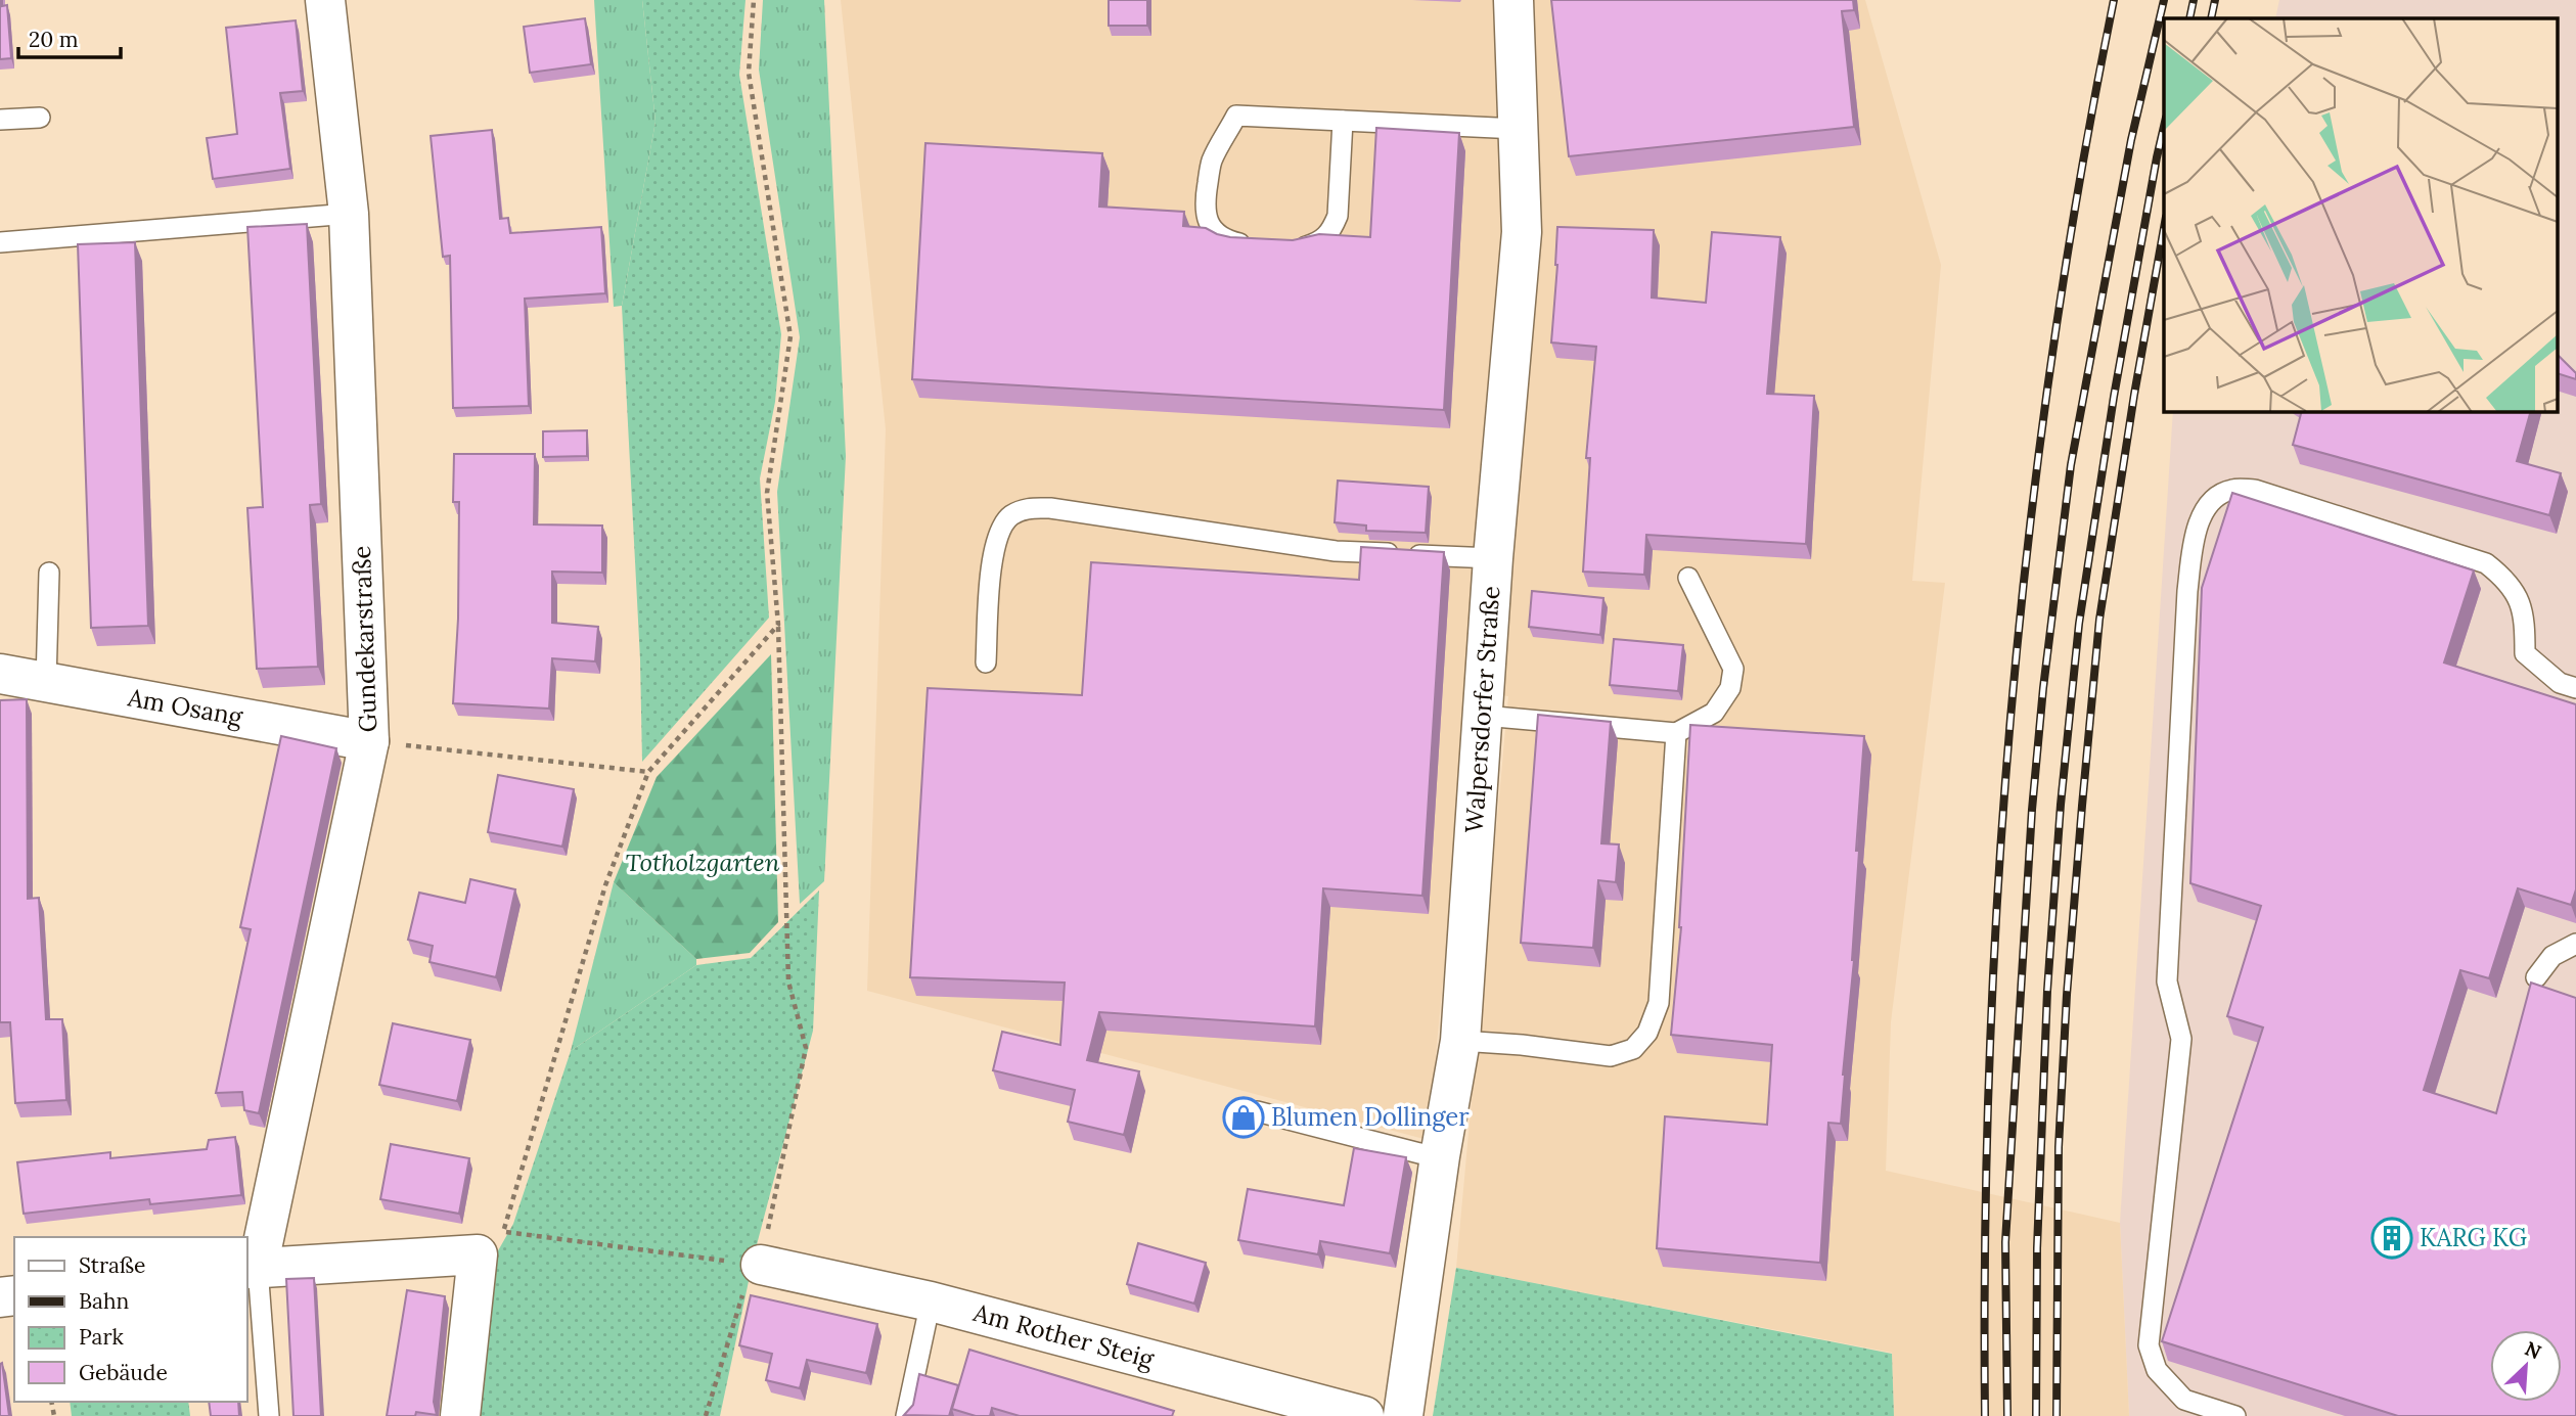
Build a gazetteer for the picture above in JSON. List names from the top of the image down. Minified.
{"streets":{"street":["Gundekarstraße","Am Osang","Walpersdorfer Straße","Am Rother Steig"]},"crossings":[["Gundekarstraße","Am Osang"]],"parks":["Totholzgarten"],"places":{"shop":["Blumen Dollinger"],"building":["KARG KG"]},"legend":["Straße","Bahn","Park","Gebäude"],"scale_bar":"20 m","north":"top right"}
